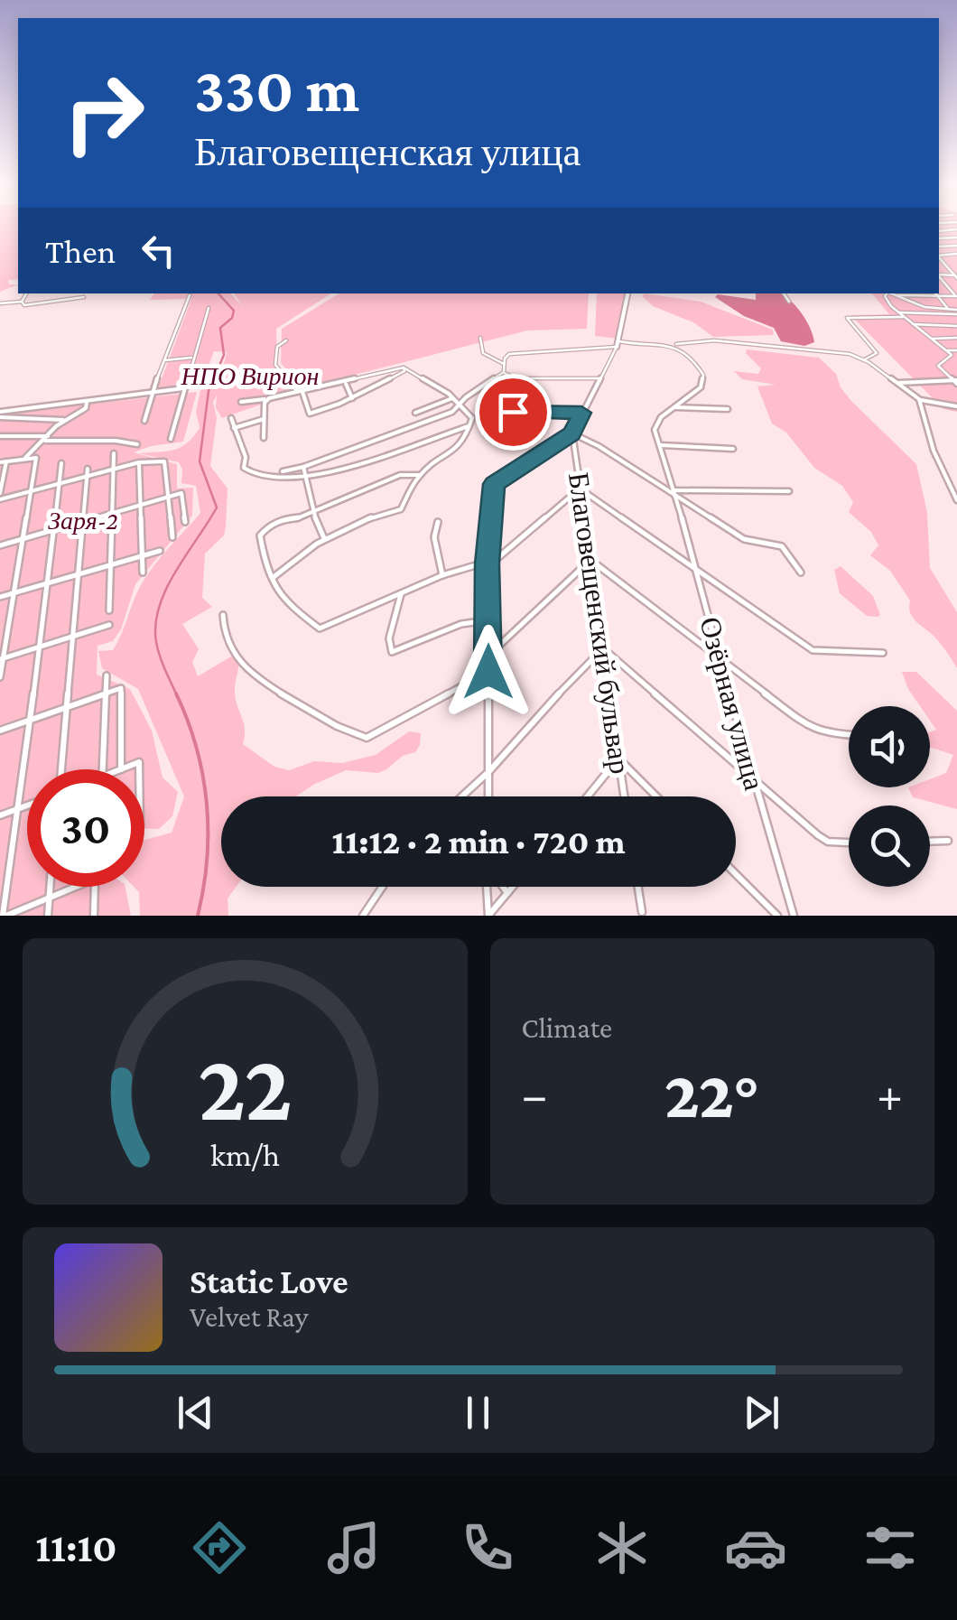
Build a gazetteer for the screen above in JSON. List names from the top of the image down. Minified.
{"streets":{"street":["Благовещенский бульвар","Озёрная улица"]},"parks":["НПО Вирион","Заря-2"],"page":{"turn":["330 m","Благовещенская улица"],"then":"Then","limit":"30","trip":"11:12 · 2 min · 720 m","tile":"Climate","heat":["−","22°","+"],"song":["Static Love","Velvet Ray"],"tabs":"11:10","gauge":["22","km/h"]}}
